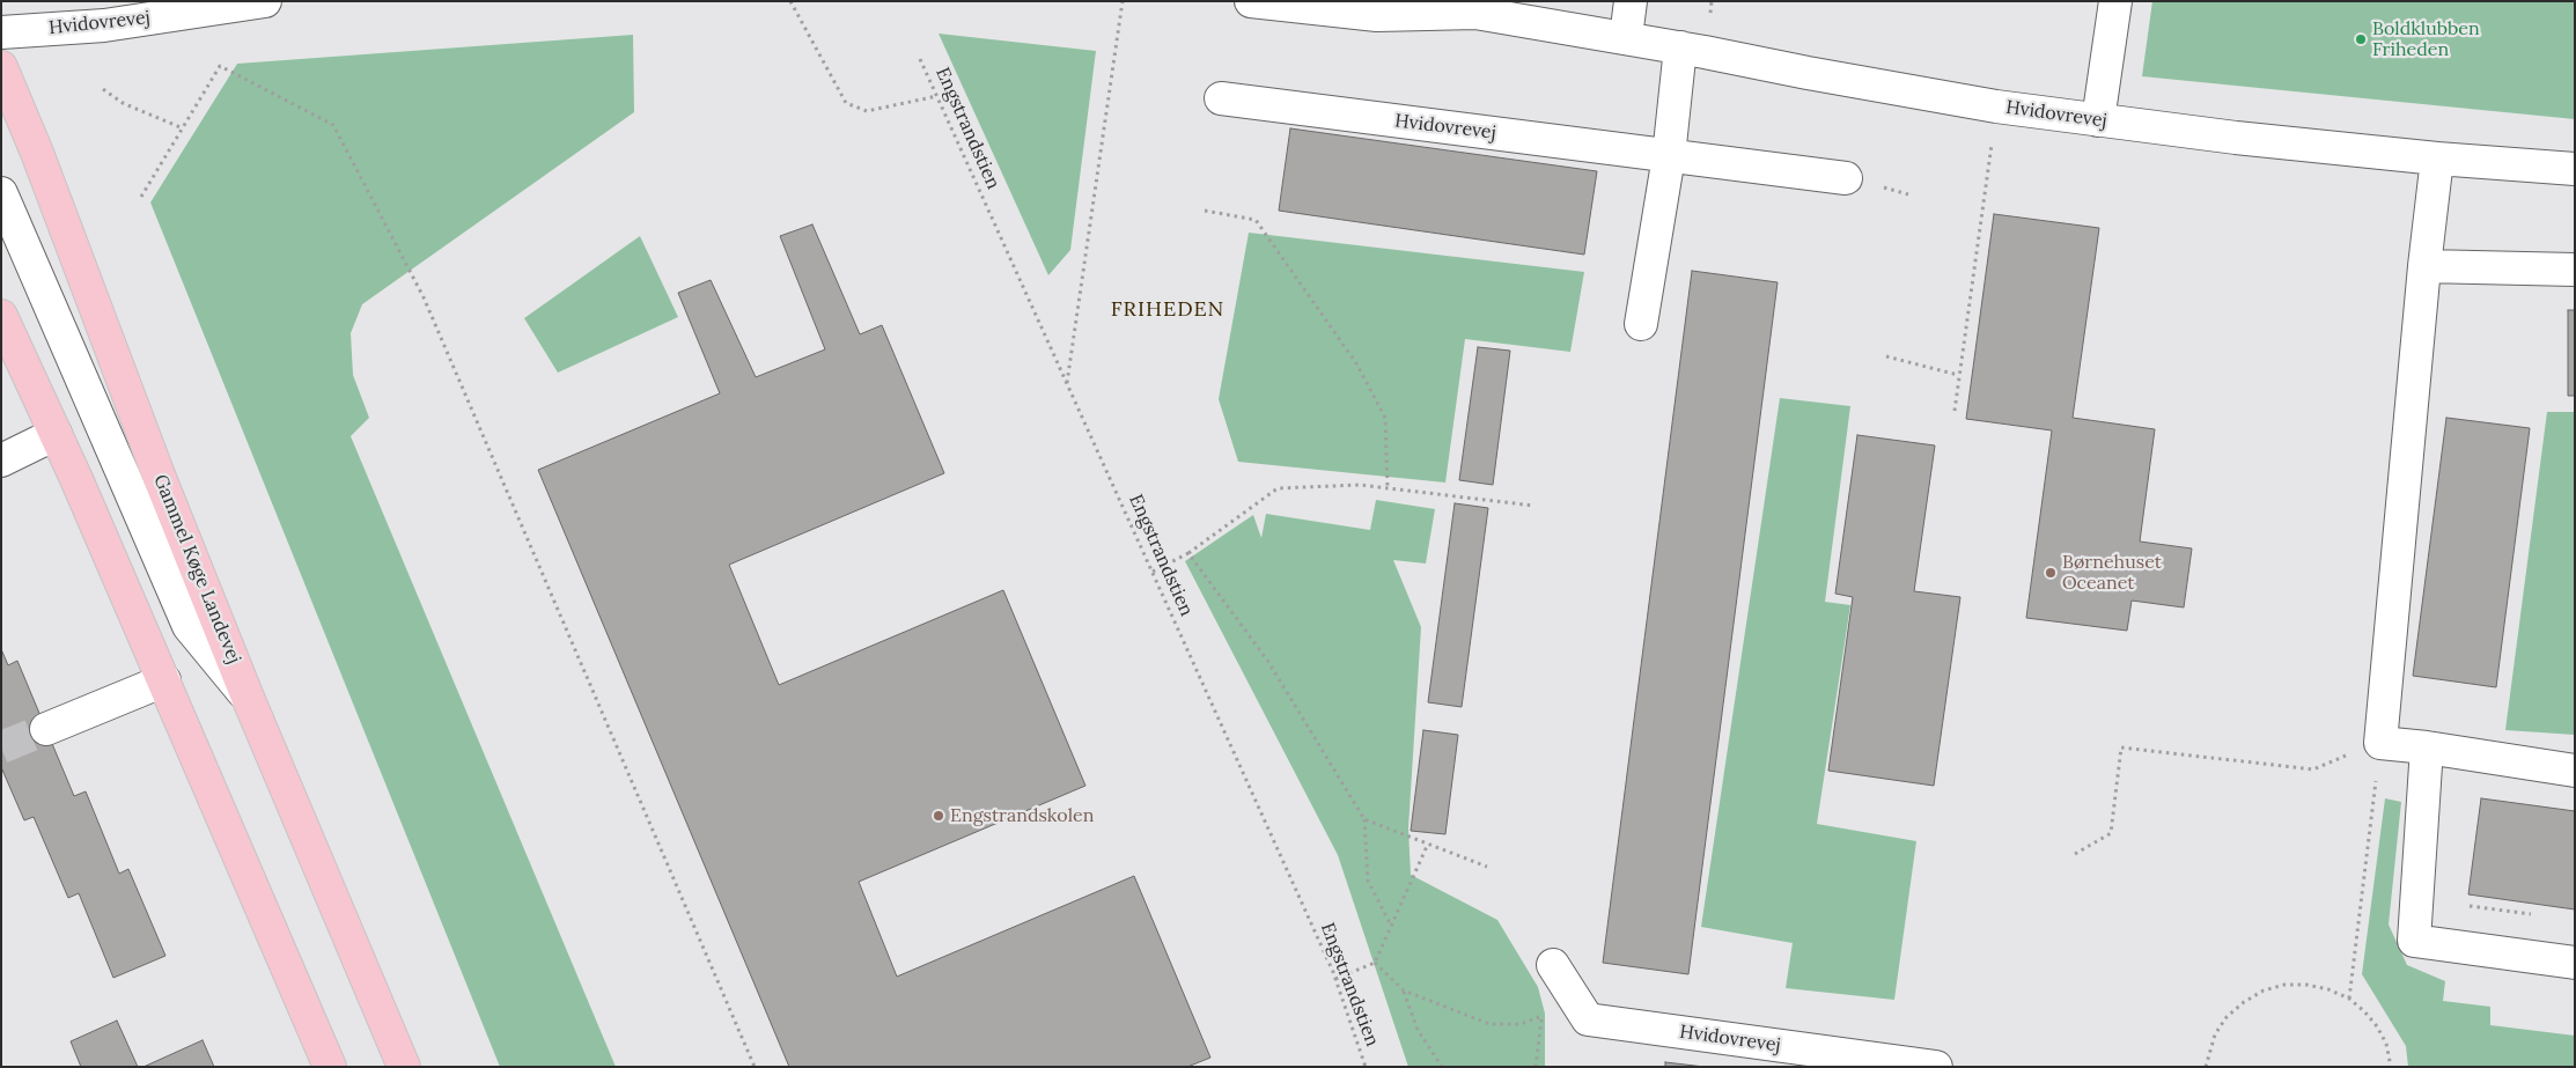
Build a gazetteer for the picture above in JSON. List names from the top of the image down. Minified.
{"streets":{"main road":["Gammel Køge Landevej"],"street":["Hvidovrevej"],"path":["Engstrandstien"]},"districts":["FRIHEDEN"],"places":["Boldklubben Friheden","Børnehuset Oceanet","Engstrandskolen"]}
